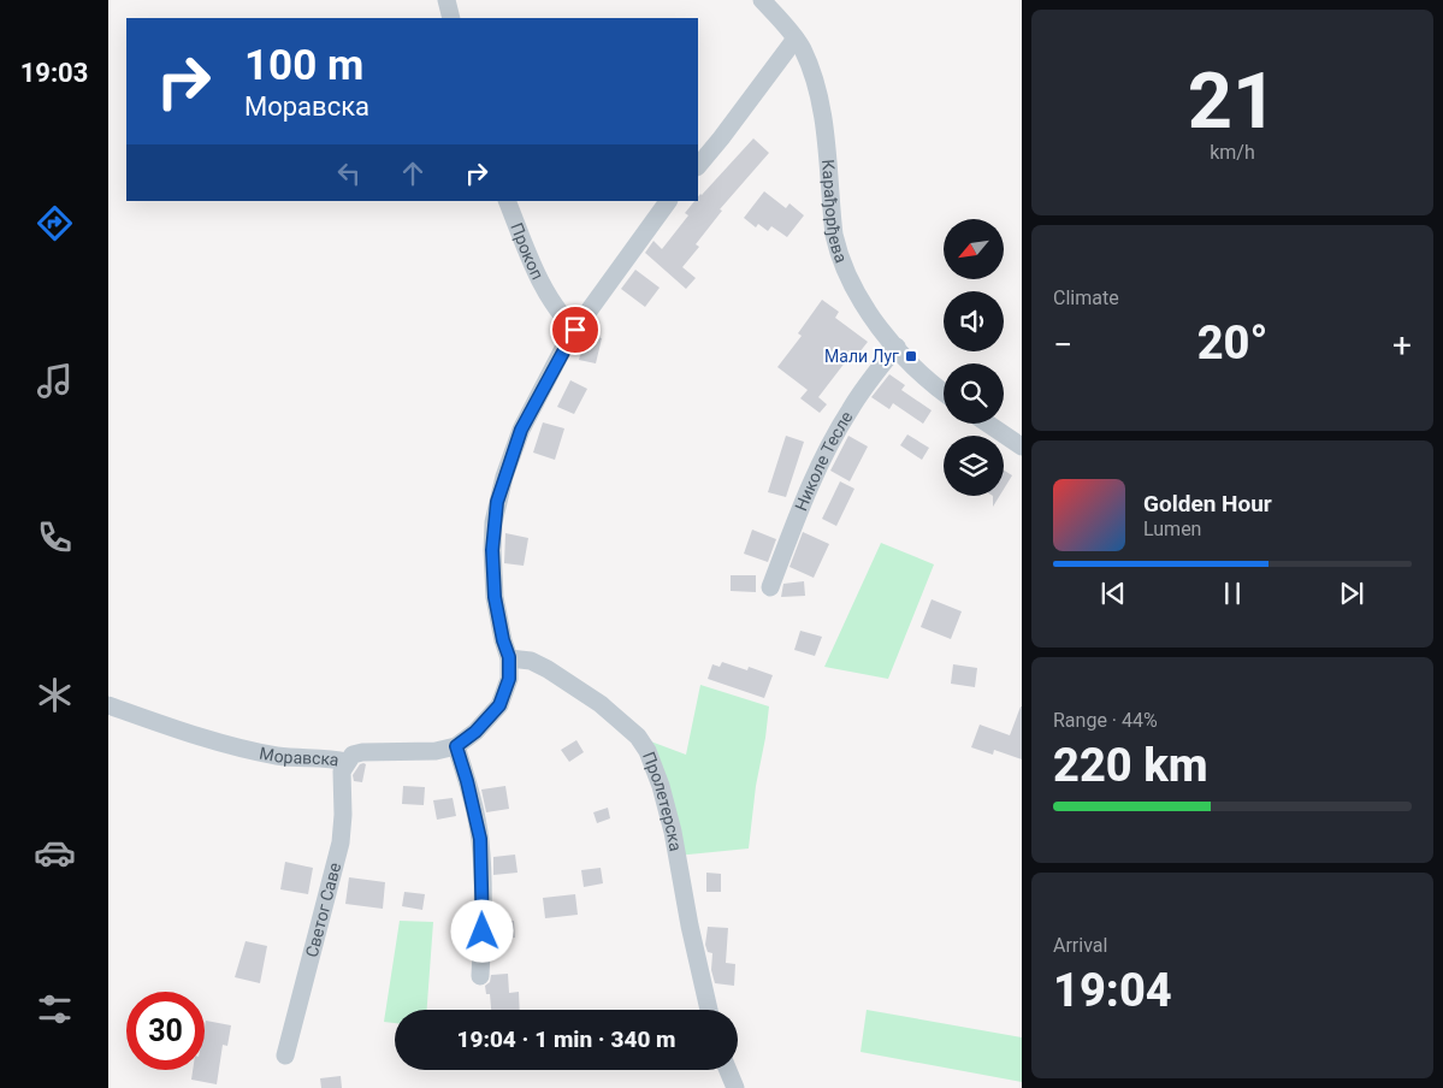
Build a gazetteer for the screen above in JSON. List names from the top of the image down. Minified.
{"streets":{"street":["Карађорђева","Прокоп","Николе Тесле","Моравска","Пролетерска","Светог Саве"]},"crossings":[["Карађорђева","Николе Тесле"],["Моравска","Пролетерска"],["Моравска","Светог Саве"]],"places":{"transit":["Мали Луг"]},"north":"bottom left","page":{"tabs":"19:03","tile":[["21","km/h"],"Climate",["Range · 44%","220 km"],["Arrival","19:04"]],"turn":["100 m","Моравска"],"heat":["−","20°","+"],"song":["Golden Hour","Lumen"],"limit":"30","trip":"19:04 · 1 min · 340 m"}}
